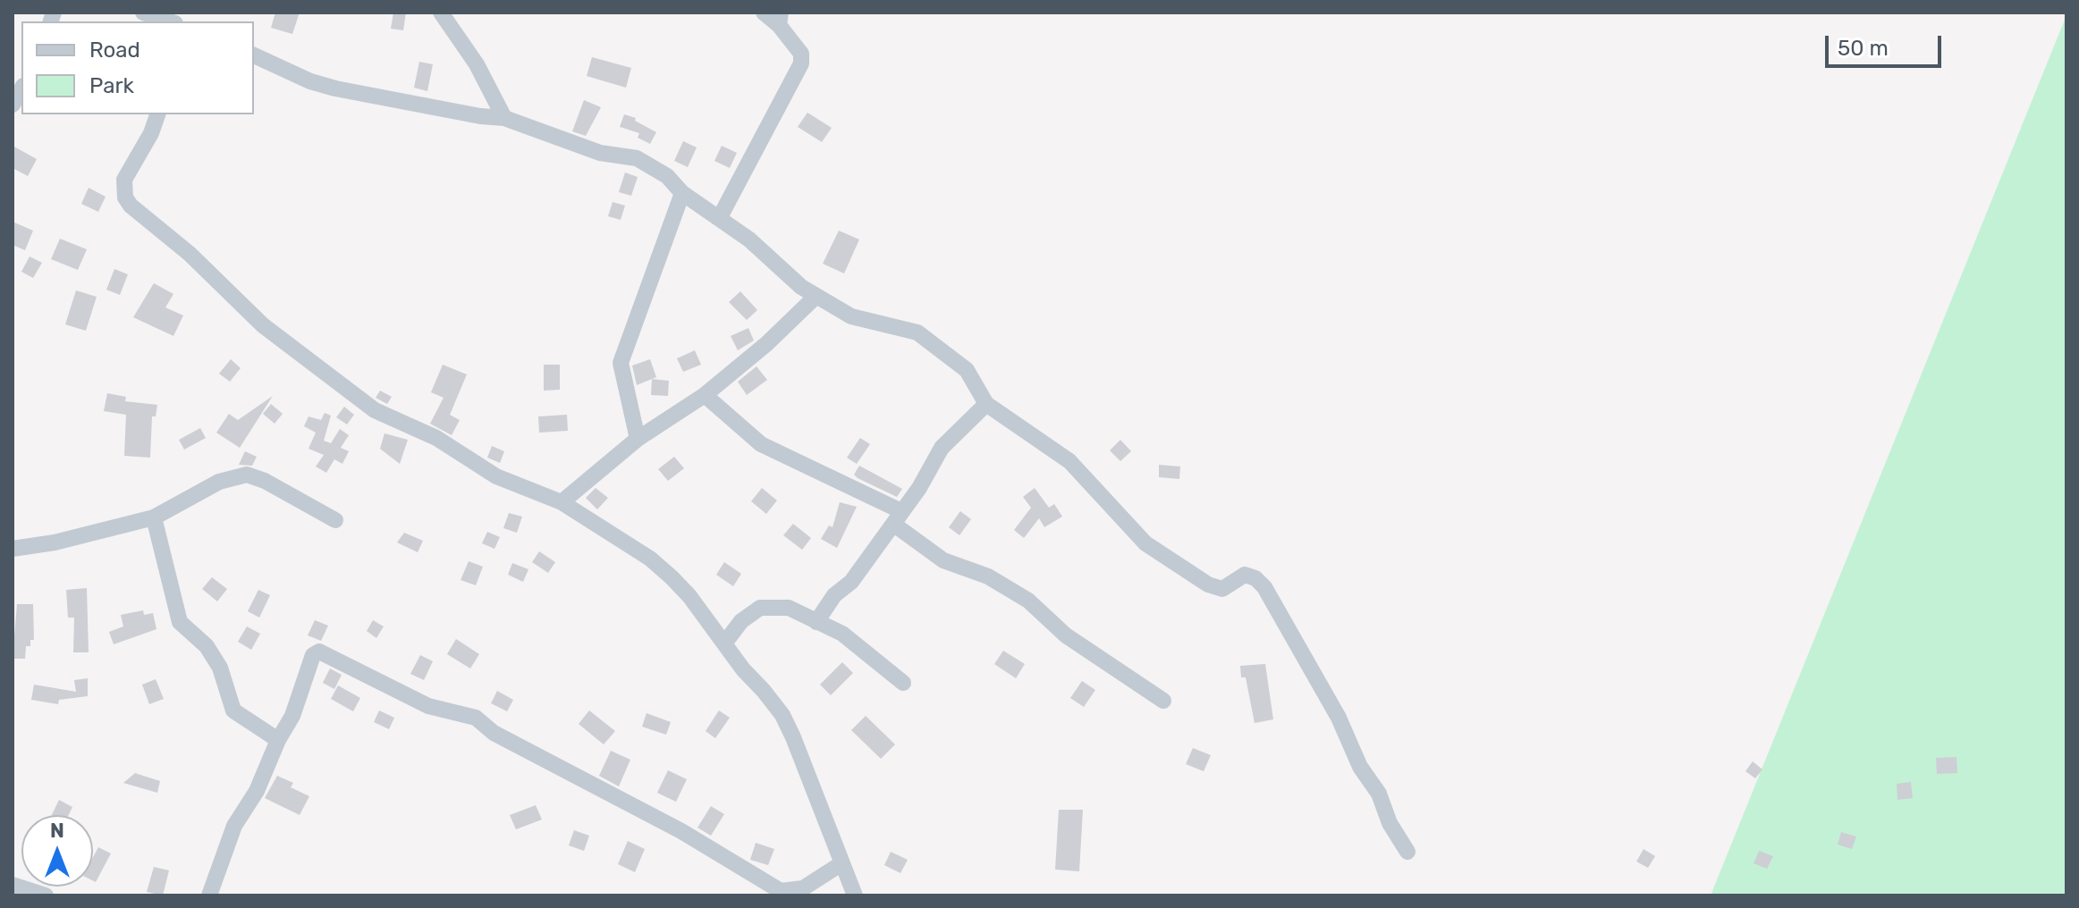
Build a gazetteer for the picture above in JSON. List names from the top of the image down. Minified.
{"legend":["Road","Park"],"scale_bar":"50 m","north":"top"}
